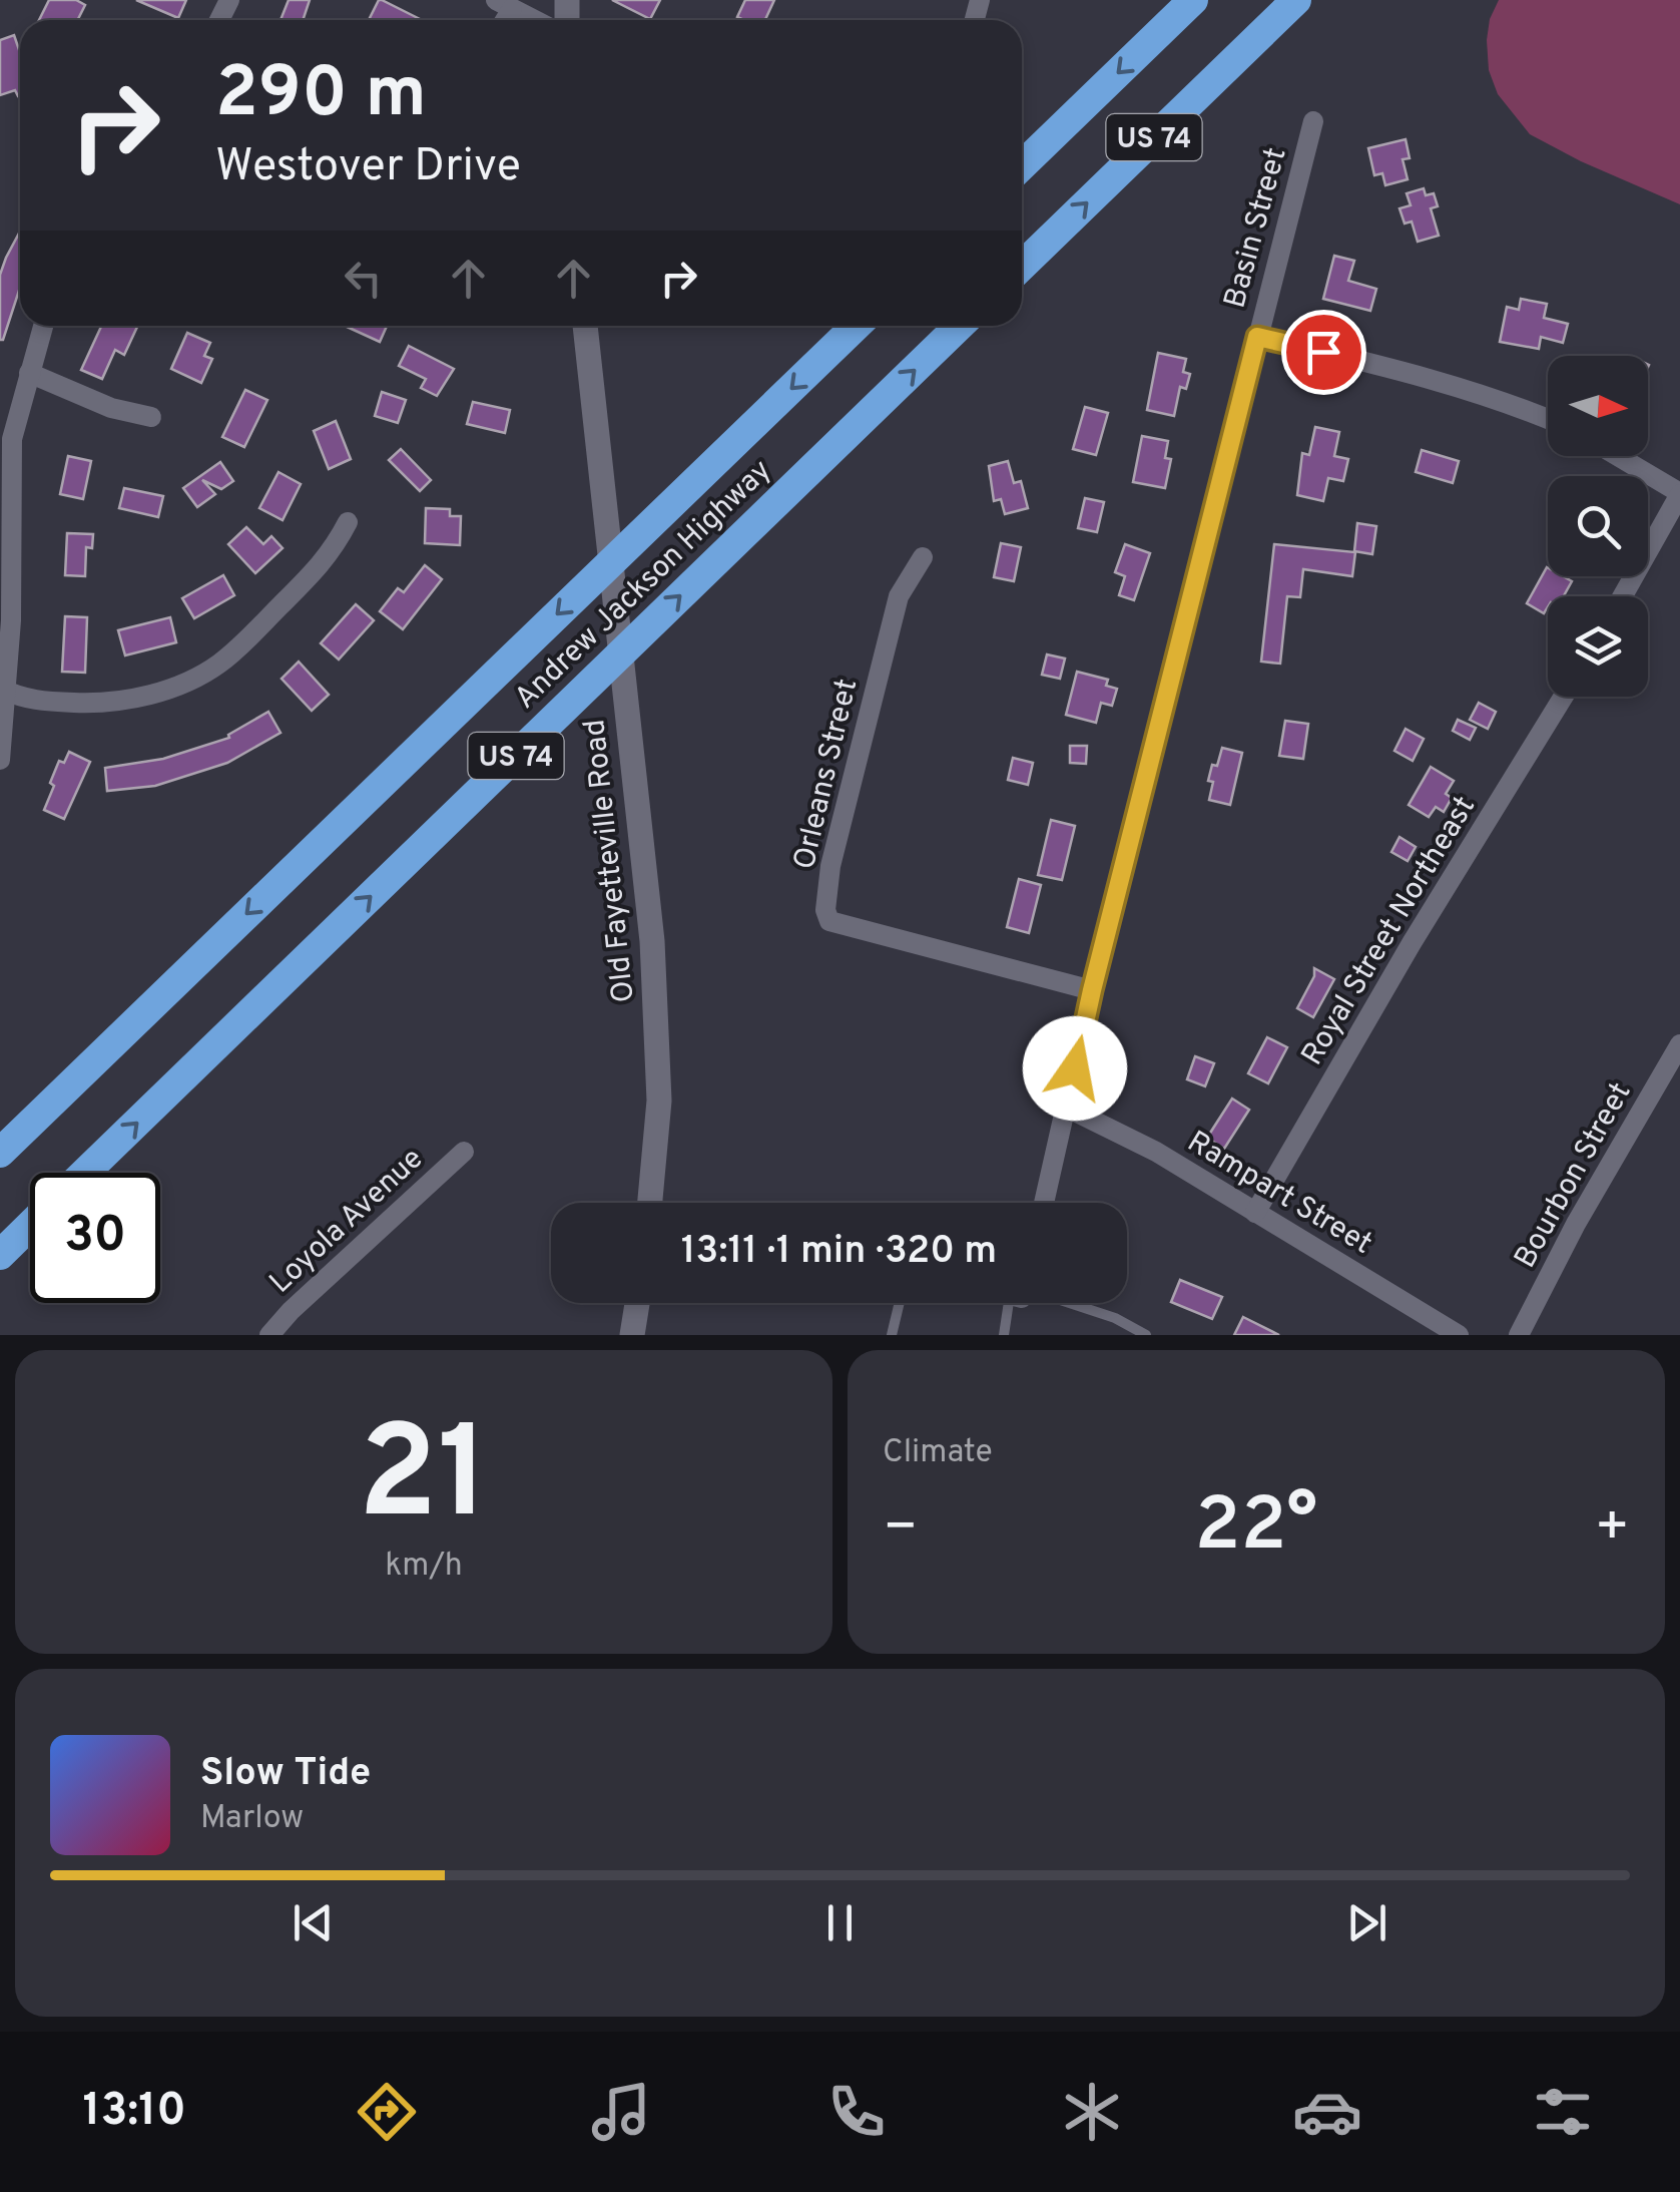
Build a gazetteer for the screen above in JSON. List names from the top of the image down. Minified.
{"streets":{"highway":["US 74","Andrew Jackson Highway"],"street":["Basin Street","Orleans Street","Old Fayetteville Road","Royal Street Northeast","Bourbon Street","Rampart Street","Loyola Avenue"]},"crossings":[["Basin Street","Orleans Street"],["Basin Street","Rampart Street"],["Royal Street Northeast","Rampart Street"]],"north":"right","page":{"turn":["290 m","Westover Drive"],"limit":"30","trip":"13:11 · 1 min · 320 m","tile":[["21","km/h"],"Climate"],"heat":["−","22°","+"],"song":["Slow Tide","Marlow"],"tabs":"13:10"}}
